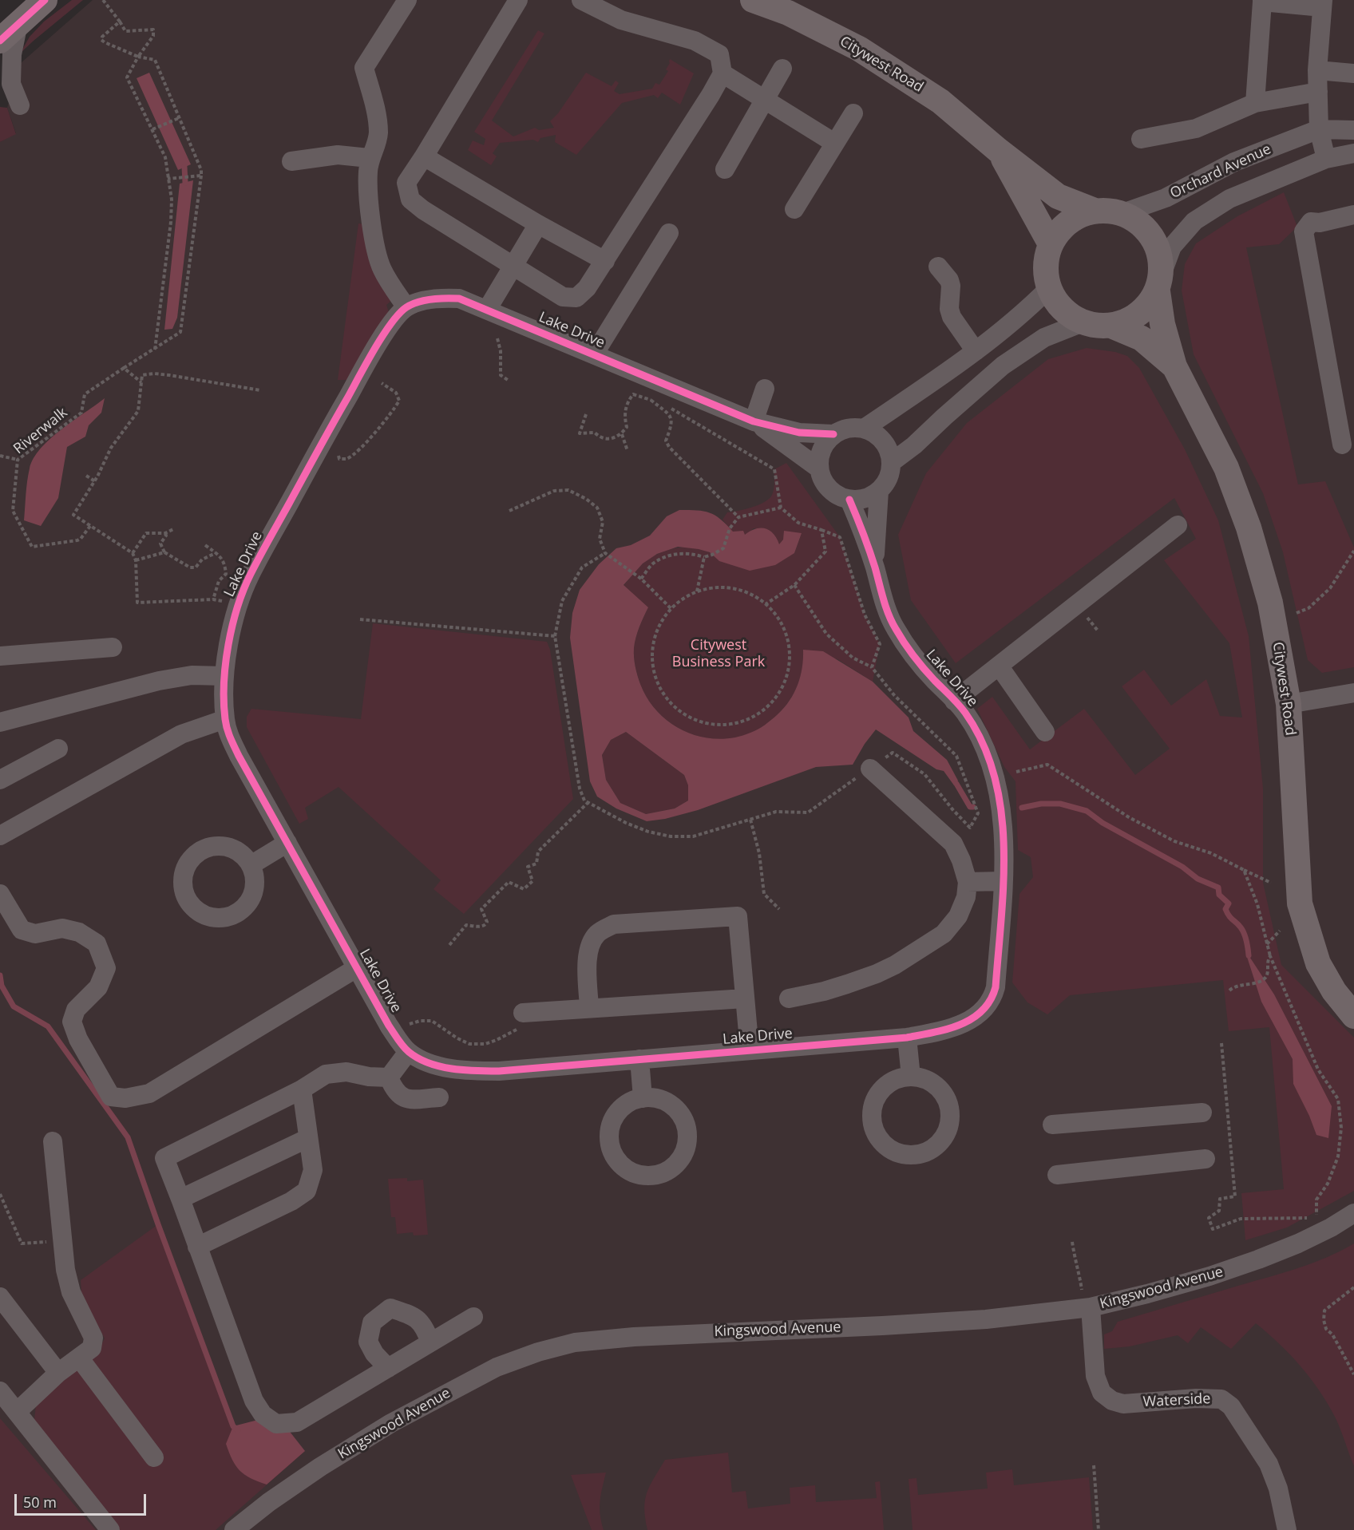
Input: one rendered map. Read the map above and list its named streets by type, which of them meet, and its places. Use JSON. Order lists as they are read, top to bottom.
{
  "streets": {
    "main road": ["Citywest Road"],
    "street": [
      "Orchard Avenue",
      "Lake Drive",
      "Kingswood Avenue",
      "Waterside"
    ],
    "path": ["Riverwalk"]
  },
  "crossings": [
    ["Citywest Road", "Orchard Avenue"],
    ["Kingswood Avenue", "Waterside"]
  ],
  "parks": ["Citywest Business Park"],
  "scale_bar": "50 m"
}
